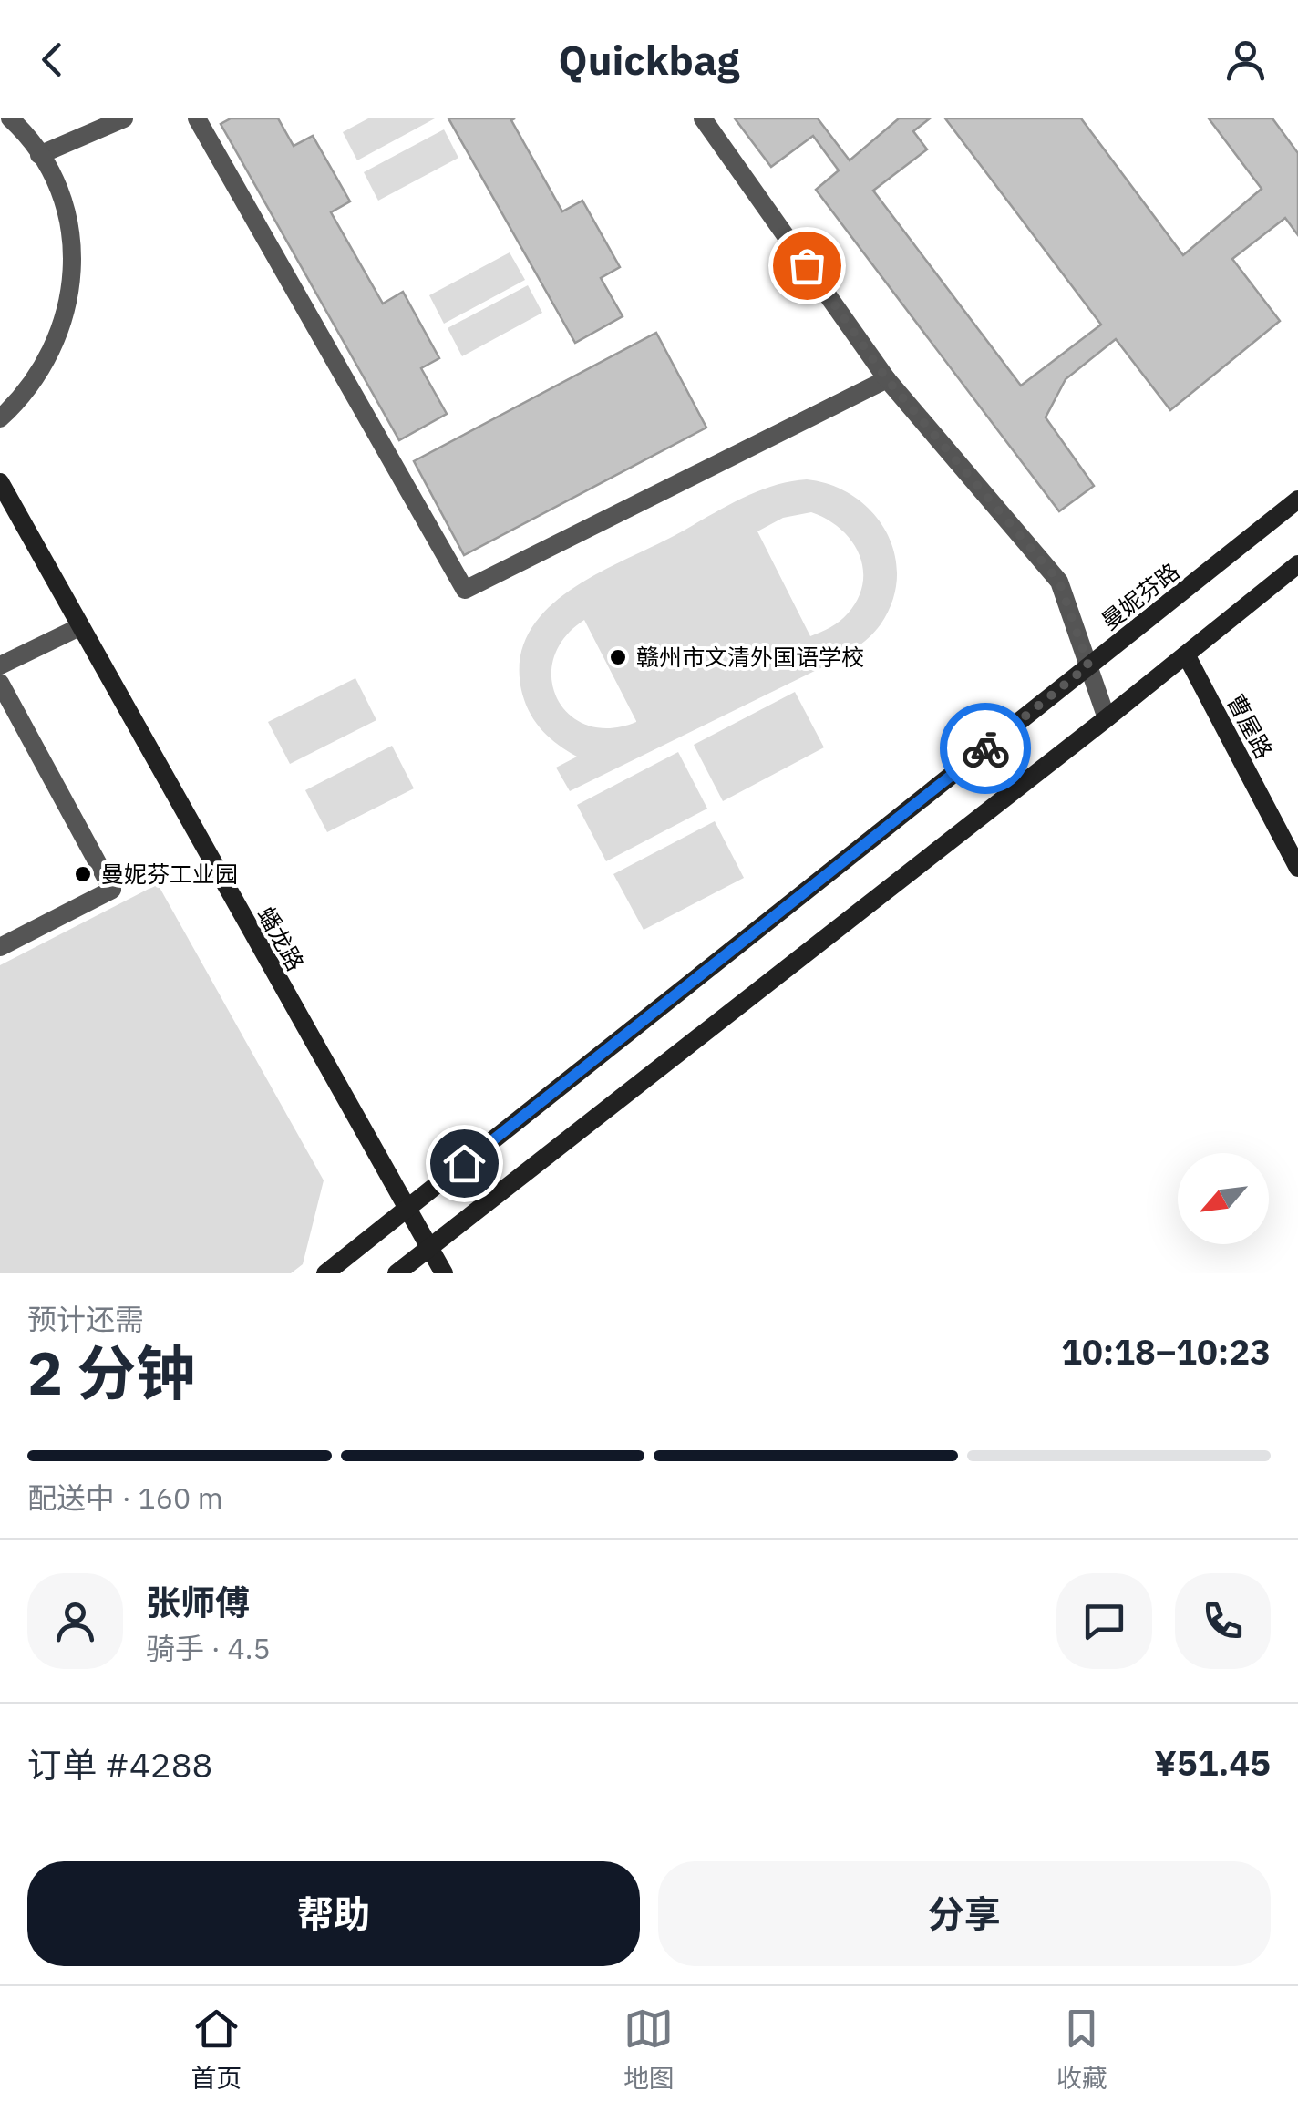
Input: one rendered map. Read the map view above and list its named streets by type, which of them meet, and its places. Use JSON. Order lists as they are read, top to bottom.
{
  "streets": {
    "main road": ["曼妮芬路", "曹屋路", "蟠龙路"]
  },
  "crossings": [
    ["曼妮芬路", "蟠龙路"]
  ],
  "places": ["赣州市文清外国语学校", "曼妮芬工业园"],
  "north": "bottom left",
  "page": {
    "header": "Quickbag",
    "heading": ["2 分钟", "预计还需", "10:18–10:23"],
    "panel": [
      "张师傅",
      "骑手 · 4.5",
      "订单 #4288",
      "¥51.45"
    ],
    "bar": "配送中 · 160 m",
    "buttons": ["帮助", "分享"],
    "tabs": ["首页", "地图", "收藏"]
  }
}
